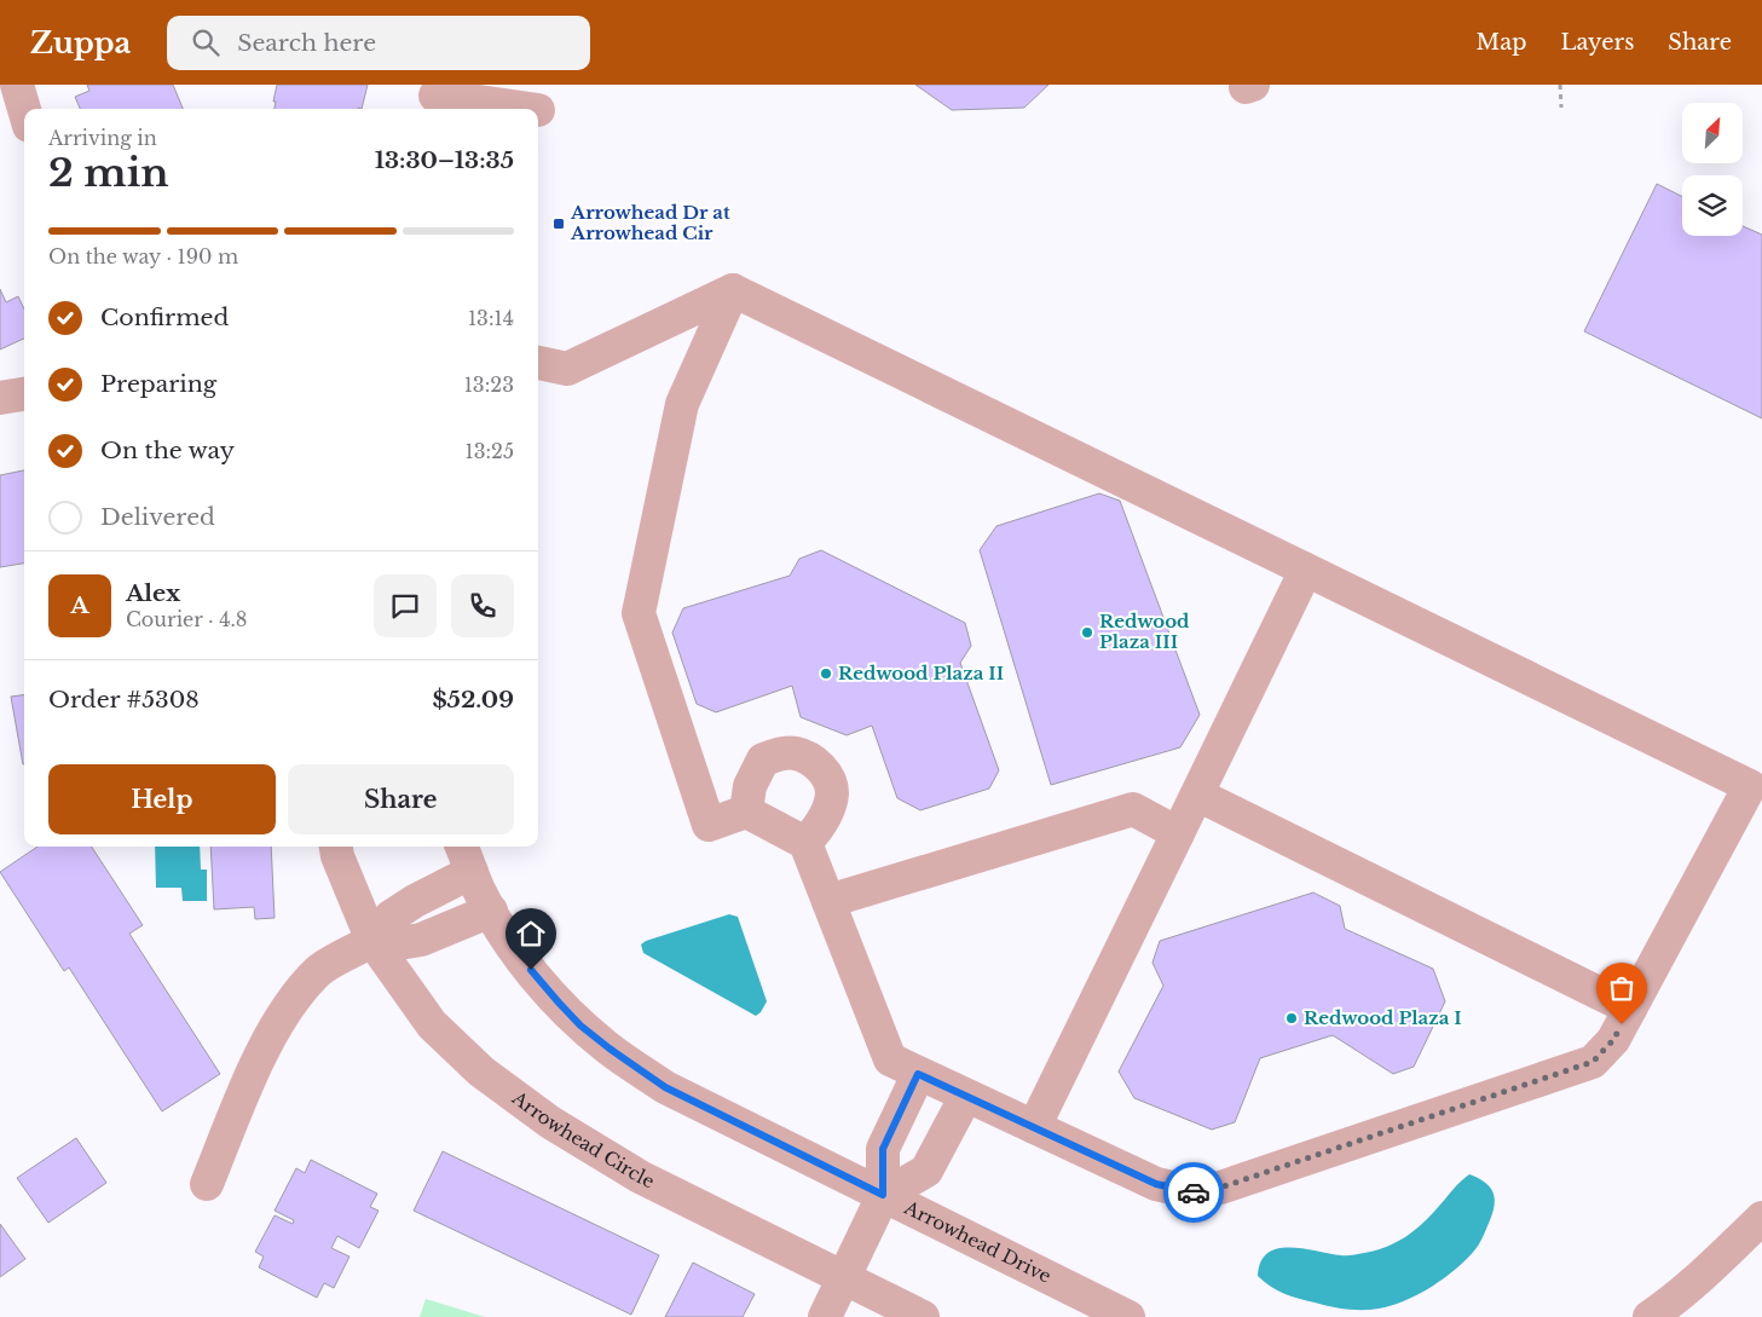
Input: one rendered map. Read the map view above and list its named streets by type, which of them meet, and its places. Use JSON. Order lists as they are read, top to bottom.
{
  "streets": {
    "street": ["Arrowhead Circle", "Arrowhead Drive"]
  },
  "places": {
    "transit": ["Arrowhead Dr at Arrowhead Cir"],
    "other": ["Redwood Plaza III", "Redwood Plaza II", "Redwood Plaza I"]
  },
  "north": "top right",
  "page": {
    "header": "Zuppa",
    "search": "Search here",
    "nav": ["Map", "Layers", "Share"],
    "heading": ["2 min", "Arriving in", "13:30–13:35"],
    "panel": [
      "Alex",
      "Courier · 4.8",
      "Order #5308",
      "$52.09"
    ],
    "bar": "On the way · 190 m",
    "list": [
      ["Confirmed", "13:14"],
      ["Preparing", "13:23"],
      ["On the way", "13:25"],
      "Delivered"
    ],
    "round": "A",
    "buttons": ["Help", "Share"]
  }
}
